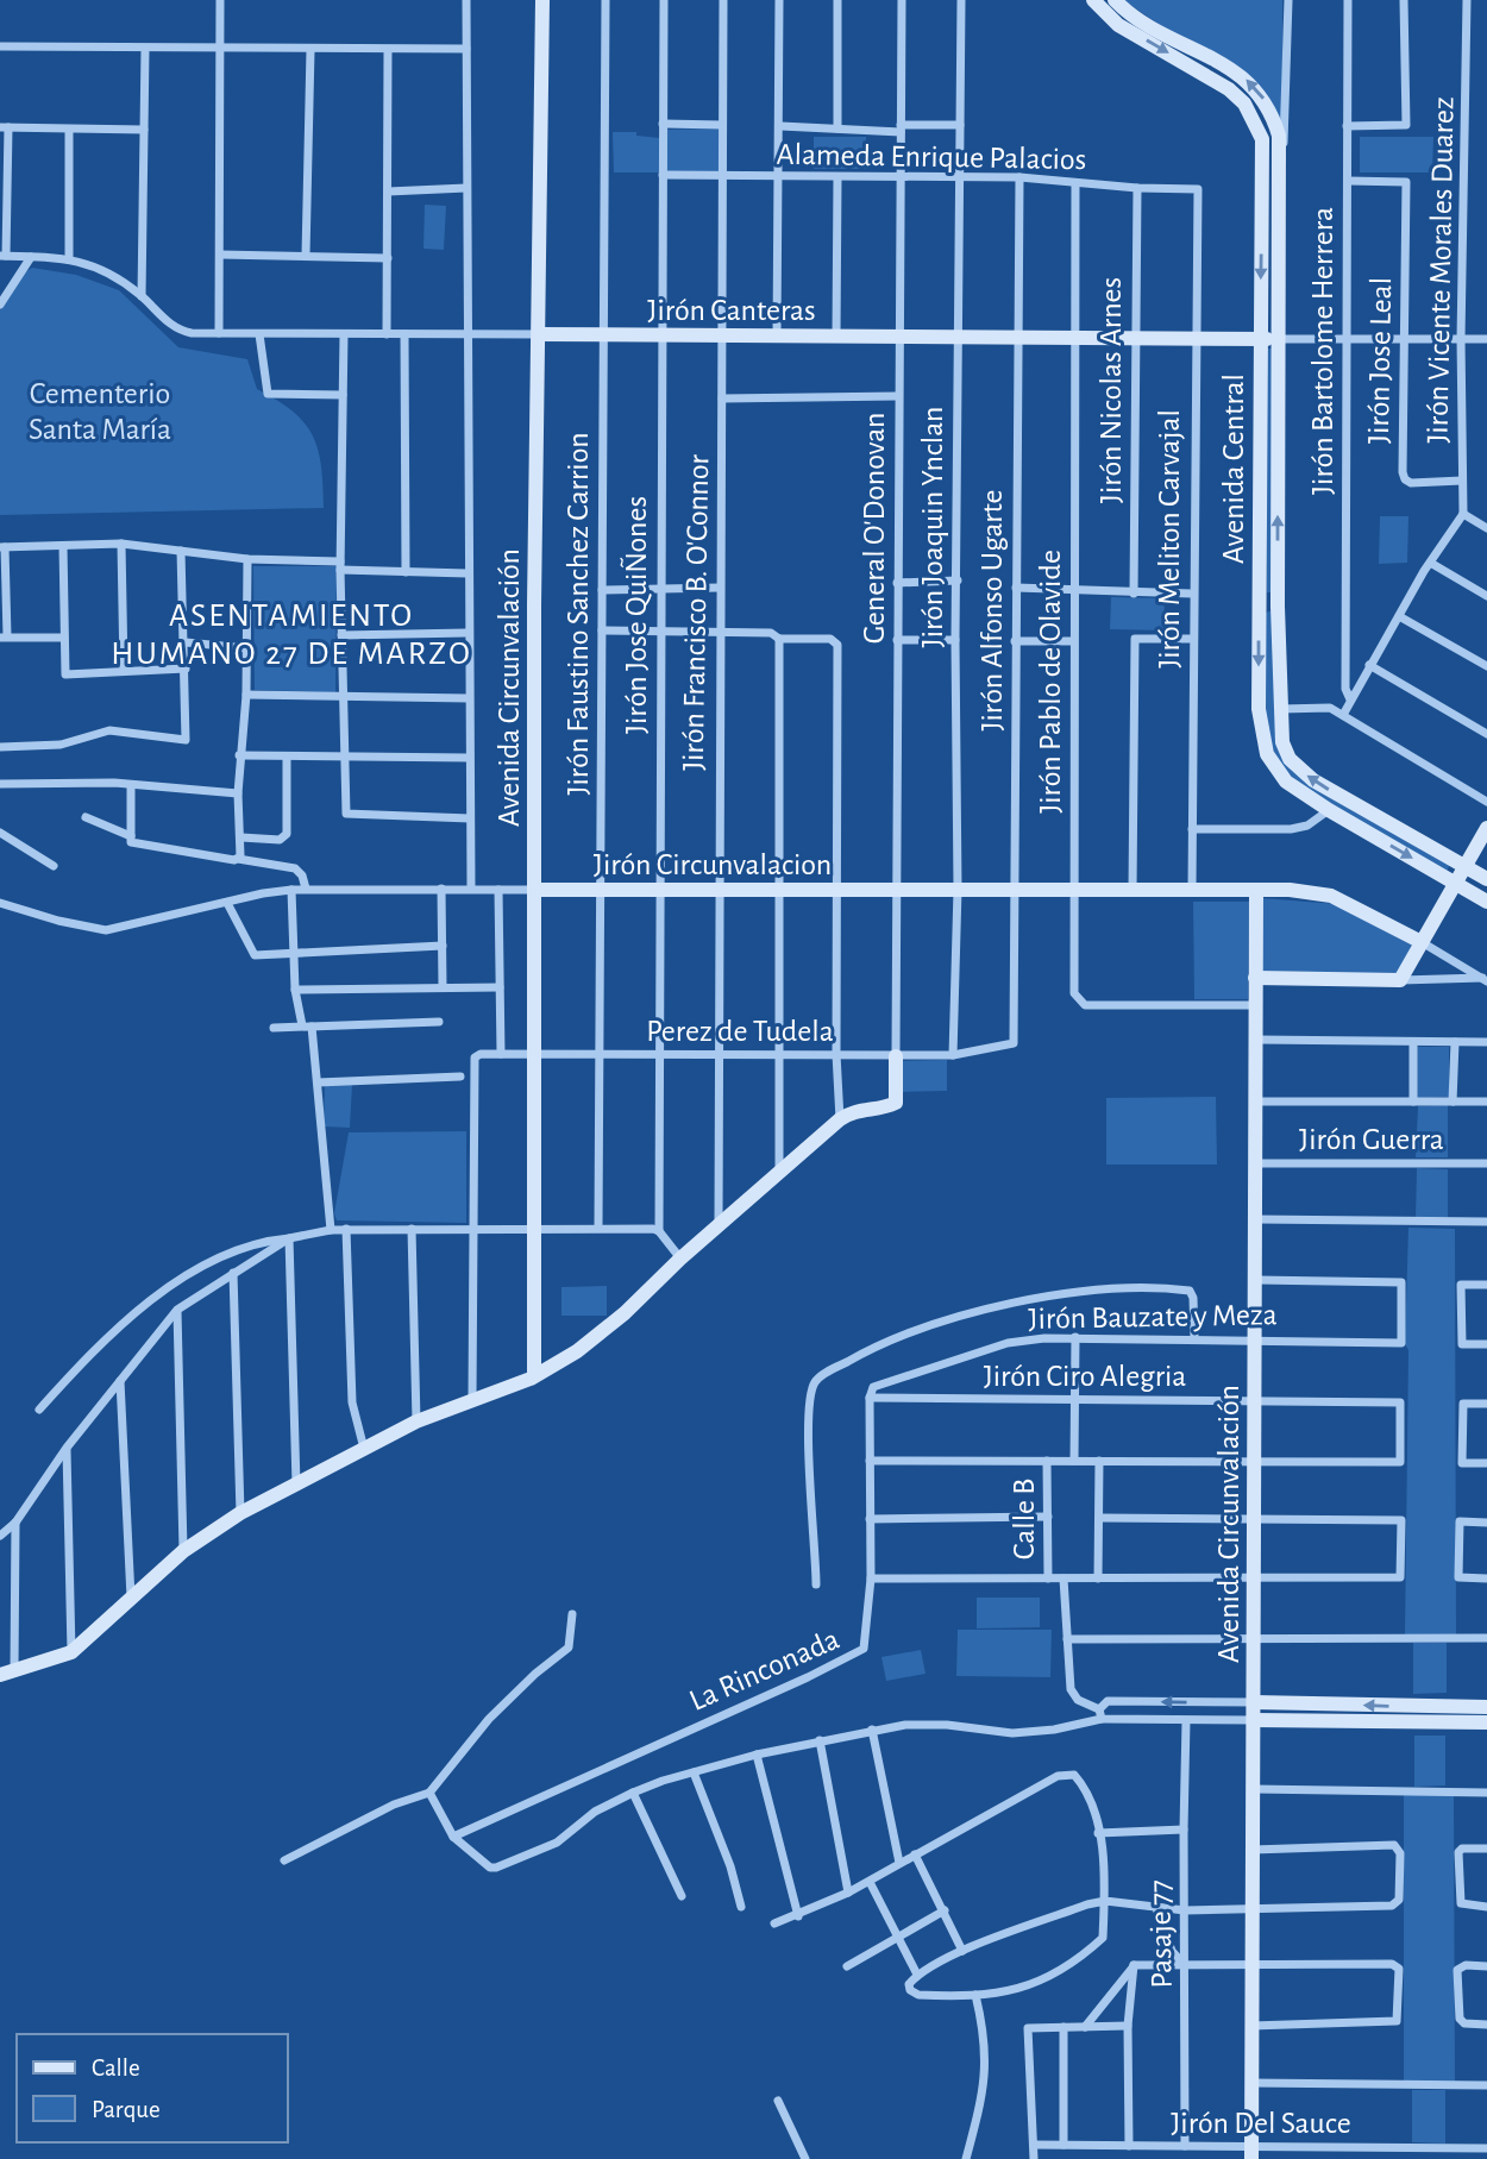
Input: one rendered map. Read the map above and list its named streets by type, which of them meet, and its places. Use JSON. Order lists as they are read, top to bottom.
{
  "streets": {
    "street": [
      "Alameda Enrique Palacios",
      "Jirón Vicente Morales Duarez",
      "Jirón Canteras",
      "Jirón Bartolome Herrera",
      "Jirón Jose Leal",
      "Jirón Nicolas Arnes",
      "Avenida Central",
      "Jirón Joaquin Ynclan",
      "General O'Donovan",
      "Jirón Meliton Carvajal",
      "Jirón Alfonso Ugarte",
      "Jirón Francisco B. O'Connor",
      "Jirón Faustino Sanchez Carrion",
      "Jirón Jose QuiÑones",
      "Jirón Pablo de Olavide",
      "Avenida Circunvalación",
      "Jirón Circunvalacion",
      "Perez de Tudela",
      "Jirón Guerra",
      "Jirón Bauzate y Meza",
      "Jirón Ciro Alegria",
      "Calle B",
      "La Rinconada",
      "Pasaje 77",
      "Jirón Del Sauce"
    ]
  },
  "crossings": [
    ["Alameda Enrique Palacios", "Jirón Nicolas Arnes"],
    ["Alameda Enrique Palacios", "Jirón Joaquin Ynclan"],
    ["Alameda Enrique Palacios", "General O'Donovan"],
    ["Alameda Enrique Palacios", "Jirón Meliton Carvajal"],
    ["Alameda Enrique Palacios", "Jirón Alfonso Ugarte"],
    ["Alameda Enrique Palacios", "Jirón Francisco B. O'Connor"],
    ["Alameda Enrique Palacios", "Jirón Jose QuiÑones"],
    ["Alameda Enrique Palacios", "Jirón Pablo de Olavide"],
    ["Jirón Vicente Morales Duarez", "Jirón Canteras"],
    ["Jirón Vicente Morales Duarez", "Jirón Jose Leal"],
    ["Jirón Canteras", "Jirón Bartolome Herrera"],
    ["Jirón Canteras", "Jirón Jose Leal"],
    ["Jirón Canteras", "Jirón Nicolas Arnes"],
    ["Jirón Canteras", "Avenida Central"],
    ["Jirón Canteras", "Jirón Joaquin Ynclan"],
    ["Jirón Canteras", "General O'Donovan"],
    ["Jirón Canteras", "Jirón Meliton Carvajal"],
    ["Jirón Canteras", "Jirón Alfonso Ugarte"],
    ["Jirón Canteras", "Jirón Francisco B. O'Connor"],
    ["Jirón Canteras", "Jirón Faustino Sanchez Carrion"],
    ["Jirón Canteras", "Jirón Jose QuiÑones"],
    ["Jirón Canteras", "Jirón Pablo de Olavide"],
    ["Jirón Canteras", "Avenida Circunvalación"],
    ["Jirón Bartolome Herrera", "Jirón Jose Leal"],
    ["Jirón Joaquin Ynclan", "Jirón Circunvalacion"],
    ["Jirón Joaquin Ynclan", "Perez de Tudela"],
    ["General O'Donovan", "Jirón Circunvalacion"],
    ["General O'Donovan", "Perez de Tudela"],
    ["Jirón Meliton Carvajal", "Jirón Circunvalacion"],
    ["Jirón Alfonso Ugarte", "Jirón Circunvalacion"],
    ["Jirón Alfonso Ugarte", "Perez de Tudela"],
    ["Jirón Francisco B. O'Connor", "Jirón Circunvalacion"],
    ["Jirón Francisco B. O'Connor", "Perez de Tudela"],
    ["Jirón Faustino Sanchez Carrion", "Jirón Circunvalacion"],
    ["Jirón Faustino Sanchez Carrion", "Perez de Tudela"],
    ["Jirón Jose QuiÑones", "Jirón Circunvalacion"],
    ["Jirón Jose QuiÑones", "Perez de Tudela"],
    ["Jirón Pablo de Olavide", "Avenida Circunvalación"],
    ["Jirón Pablo de Olavide", "Jirón Circunvalacion"],
    ["Avenida Circunvalación", "Jirón Circunvalacion"],
    ["Avenida Circunvalación", "Perez de Tudela"],
    ["Avenida Circunvalación", "Jirón Guerra"],
    ["Avenida Circunvalación", "Jirón Bauzate y Meza"],
    ["Avenida Circunvalación", "Jirón Ciro Alegria"],
    ["Avenida Circunvalación", "Jirón Del Sauce"],
    ["Jirón Bauzate y Meza", "Jirón Ciro Alegria"],
    ["Jirón Bauzate y Meza", "Calle B"],
    ["Jirón Bauzate y Meza", "La Rinconada"],
    ["Jirón Ciro Alegria", "Calle B"],
    ["Jirón Ciro Alegria", "La Rinconada"],
    ["Pasaje 77", "Jirón Del Sauce"]
  ],
  "districts": ["ASENTAMIENTO HUMANO 27 DE MARZO"],
  "parks": ["Cementerio Santa María"],
  "legend": ["Calle", "Parque"]
}
